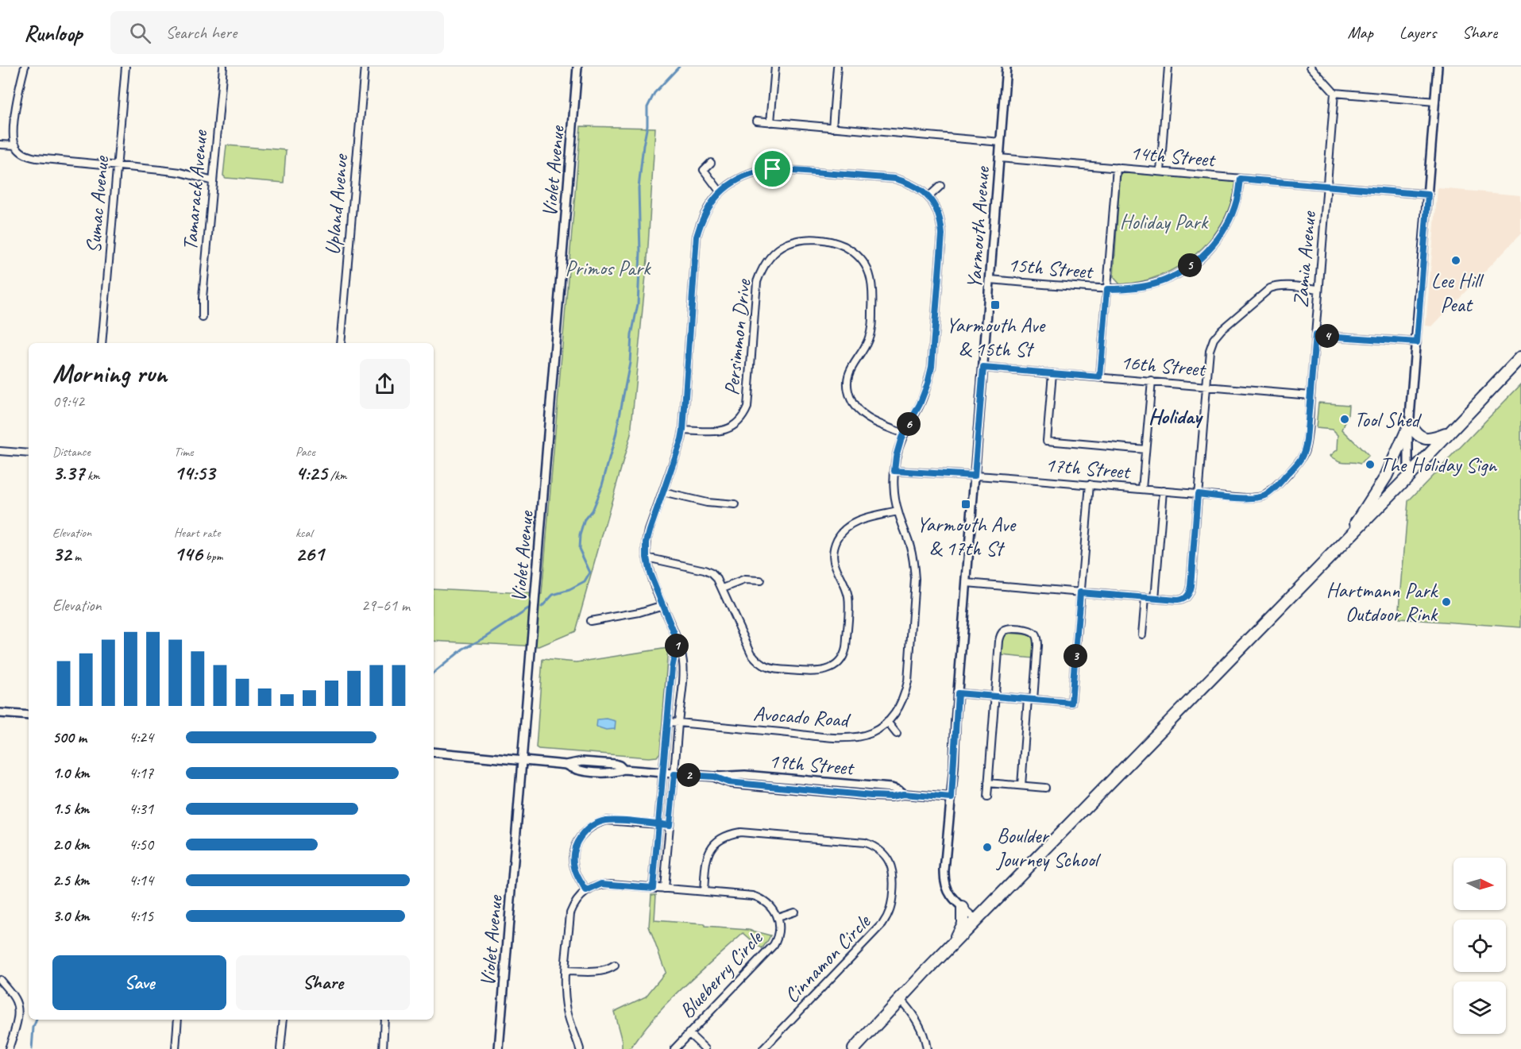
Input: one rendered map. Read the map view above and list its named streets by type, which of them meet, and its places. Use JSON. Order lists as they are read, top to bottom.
{
  "streets": {
    "street": [
      "14th Street",
      "Violet Avenue",
      "Tamarack Avenue",
      "Sumac Avenue",
      "Upland Avenue",
      "Yarmouth Avenue",
      "Zamia Avenue",
      "15th Street",
      "Persimmon Drive",
      "16th Street",
      "17th Street",
      "Avocado Road",
      "19th Street",
      "Cinnamon Circle",
      "Blueberry Circle"
    ]
  },
  "crossings": [
    ["14th Street", "Yarmouth Avenue"],
    ["14th Street", "Zamia Avenue"],
    ["14th Street", "15th Street"],
    ["Violet Avenue", "19th Street"],
    ["Yarmouth Avenue", "15th Street"],
    ["Yarmouth Avenue", "16th Street"],
    ["Yarmouth Avenue", "17th Street"],
    ["Yarmouth Avenue", "19th Street"],
    ["Zamia Avenue", "16th Street"],
    ["Zamia Avenue", "17th Street"],
    ["Persimmon Drive", "Avocado Road"],
    ["17th Street", "Avocado Road"],
    ["Avocado Road", "19th Street"],
    ["Avocado Road", "Blueberry Circle"]
  ],
  "districts": ["Holiday"],
  "parks": ["Holiday Park", "Primos Park"],
  "places": {
    "other": [
      "Lee Hill Peat",
      "Tool Shed",
      "The Holiday Sign",
      "Hartmann Park Outdoor Rink",
      "Boulder Journey School"
    ],
    "transit": ["Yarmouth Ave & 15th St", "Yarmouth Ave & 17th St"]
  },
  "north": "right",
  "page": {
    "header": "Runloop",
    "search": "Search here",
    "nav": ["Map", "Layers", "Share"],
    "pins": [
      "5",
      "4",
      "6",
      "1",
      "3",
      "2"
    ],
    "heading": ["Morning run", "09:42"],
    "stats": [
      ["Distance", "3.37 km"],
      ["Time", "14:53"],
      ["Pace", "4:25 /km"],
      ["Elevation", "32 m"],
      ["Heart rate", "146 bpm"],
      ["kcal", "261"]
    ],
    "chart": ["Elevation", "29–61 m"],
    "list": [
      {
        "name": "500 m",
        "note": "4:24"
      },
      {
        "name": "1.0 km",
        "note": "4:17"
      },
      {
        "name": "1.5 km",
        "note": "4:31"
      },
      {
        "name": "2.0 km",
        "note": "4:50"
      },
      {
        "name": "2.5 km",
        "note": "4:14"
      },
      {
        "name": "3.0 km",
        "note": "4:15"
      }
    ],
    "buttons": ["Save", "Share"]
  }
}
